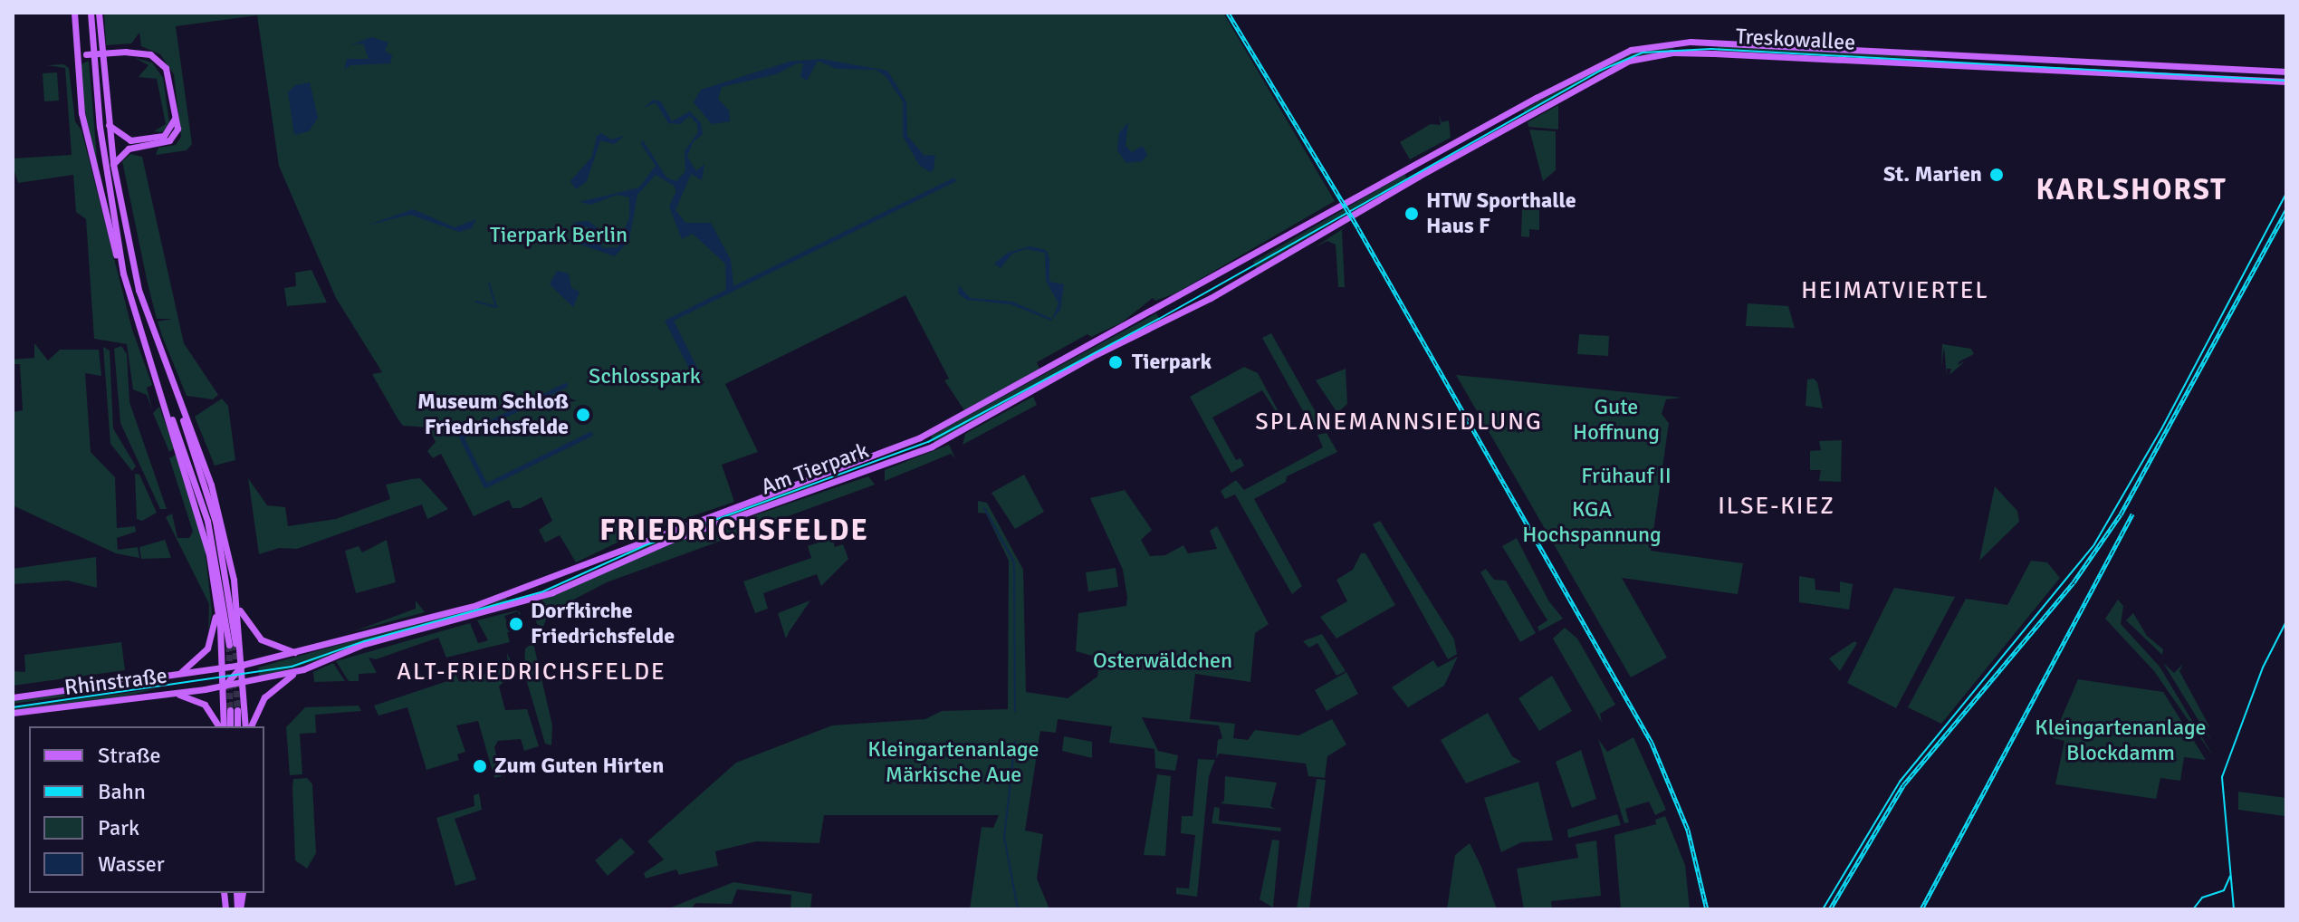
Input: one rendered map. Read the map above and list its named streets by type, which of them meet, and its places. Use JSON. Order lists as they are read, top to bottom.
{
  "streets": {
    "main road": ["Treskowallee", "Am Tierpark", "Rhinstraße"]
  },
  "crossings": [
    ["Treskowallee", "Am Tierpark"],
    ["Am Tierpark", "Rhinstraße"]
  ],
  "districts": [
    "KARLSHORST",
    "HEIMATVIERTEL",
    "SPLANEMANNSIEDLUNG",
    "ILSE-KIEZ",
    "FRIEDRICHSFELDE",
    "ALT-FRIEDRICHSFELDE"
  ],
  "parks": [
    "Tierpark Berlin",
    "Schlosspark",
    "Gute Hoffnung",
    "Frühauf II",
    "KGA Hochspannung",
    "Osterwäldchen",
    "Kleingartenanlage Blockdamm",
    "Kleingartenanlage Märkische Aue"
  ],
  "places": [
    "St. Marien",
    "HTW Sporthalle Haus F",
    "Tierpark",
    "Museum Schloß Friedrichsfelde",
    "Dorfkirche Friedrichsfelde",
    "Zum Guten Hirten"
  ],
  "legend": [
    "Straße",
    "Bahn",
    "Park",
    "Wasser"
  ]
}
